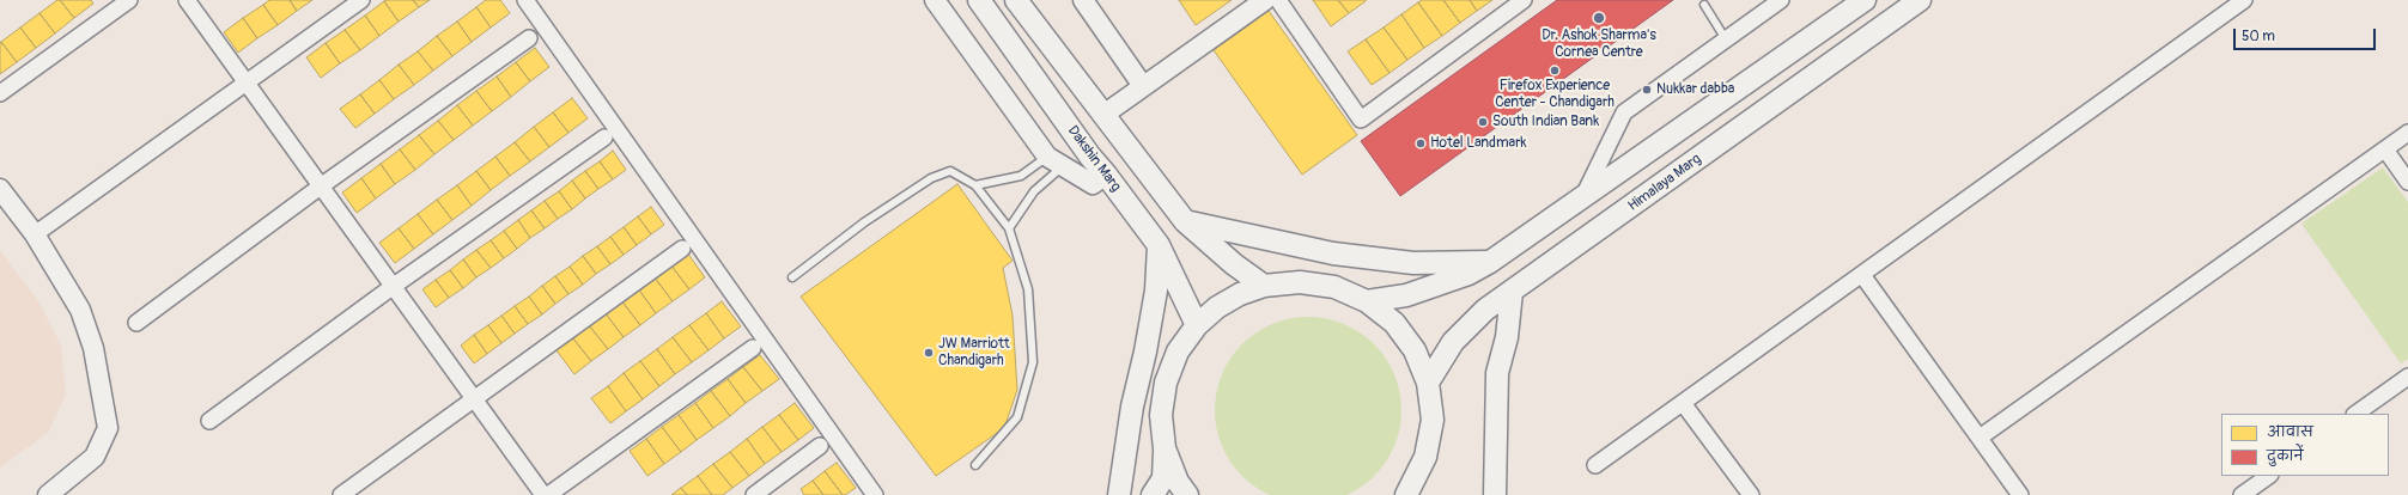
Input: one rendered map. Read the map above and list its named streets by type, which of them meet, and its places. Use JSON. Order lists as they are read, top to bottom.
{
  "streets": {
    "main road": ["Dakshin Marg", "Himalaya Marg"]
  },
  "places": [
    "Dr. Ashok Sharma's Cornea Centre",
    "Firefox Experience Center - Chandigarh",
    "Nukkar dabba",
    "South Indian Bank",
    "Hotel Landmark",
    "JW Marriott Chandigarh"
  ],
  "legend": ["आवास", "दुकानें"],
  "scale_bar": "50 m"
}
